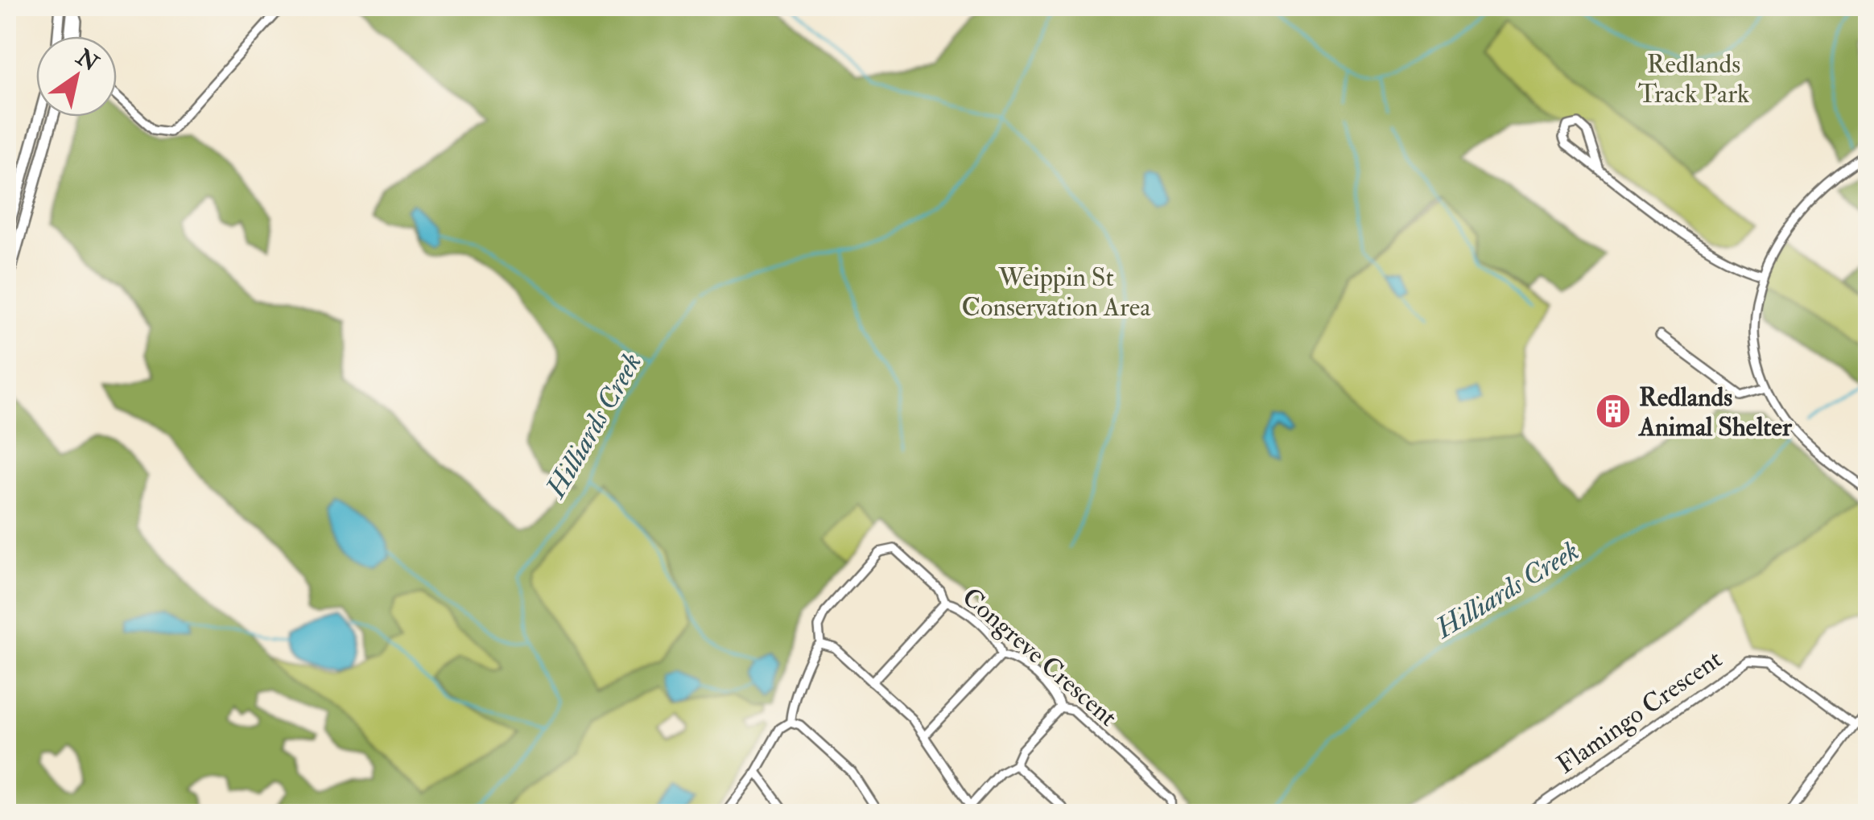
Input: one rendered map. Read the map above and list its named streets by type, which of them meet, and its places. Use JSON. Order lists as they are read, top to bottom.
{
  "streets": {
    "street": ["Congreve Crescent", "Flamingo Crescent"]
  },
  "water": ["Hilliards Creek"],
  "parks": ["Redlands Track Park", "Weippin St Conservation Area"],
  "places": {
    "building": ["Redlands Animal Shelter"]
  },
  "north": "top right"
}
